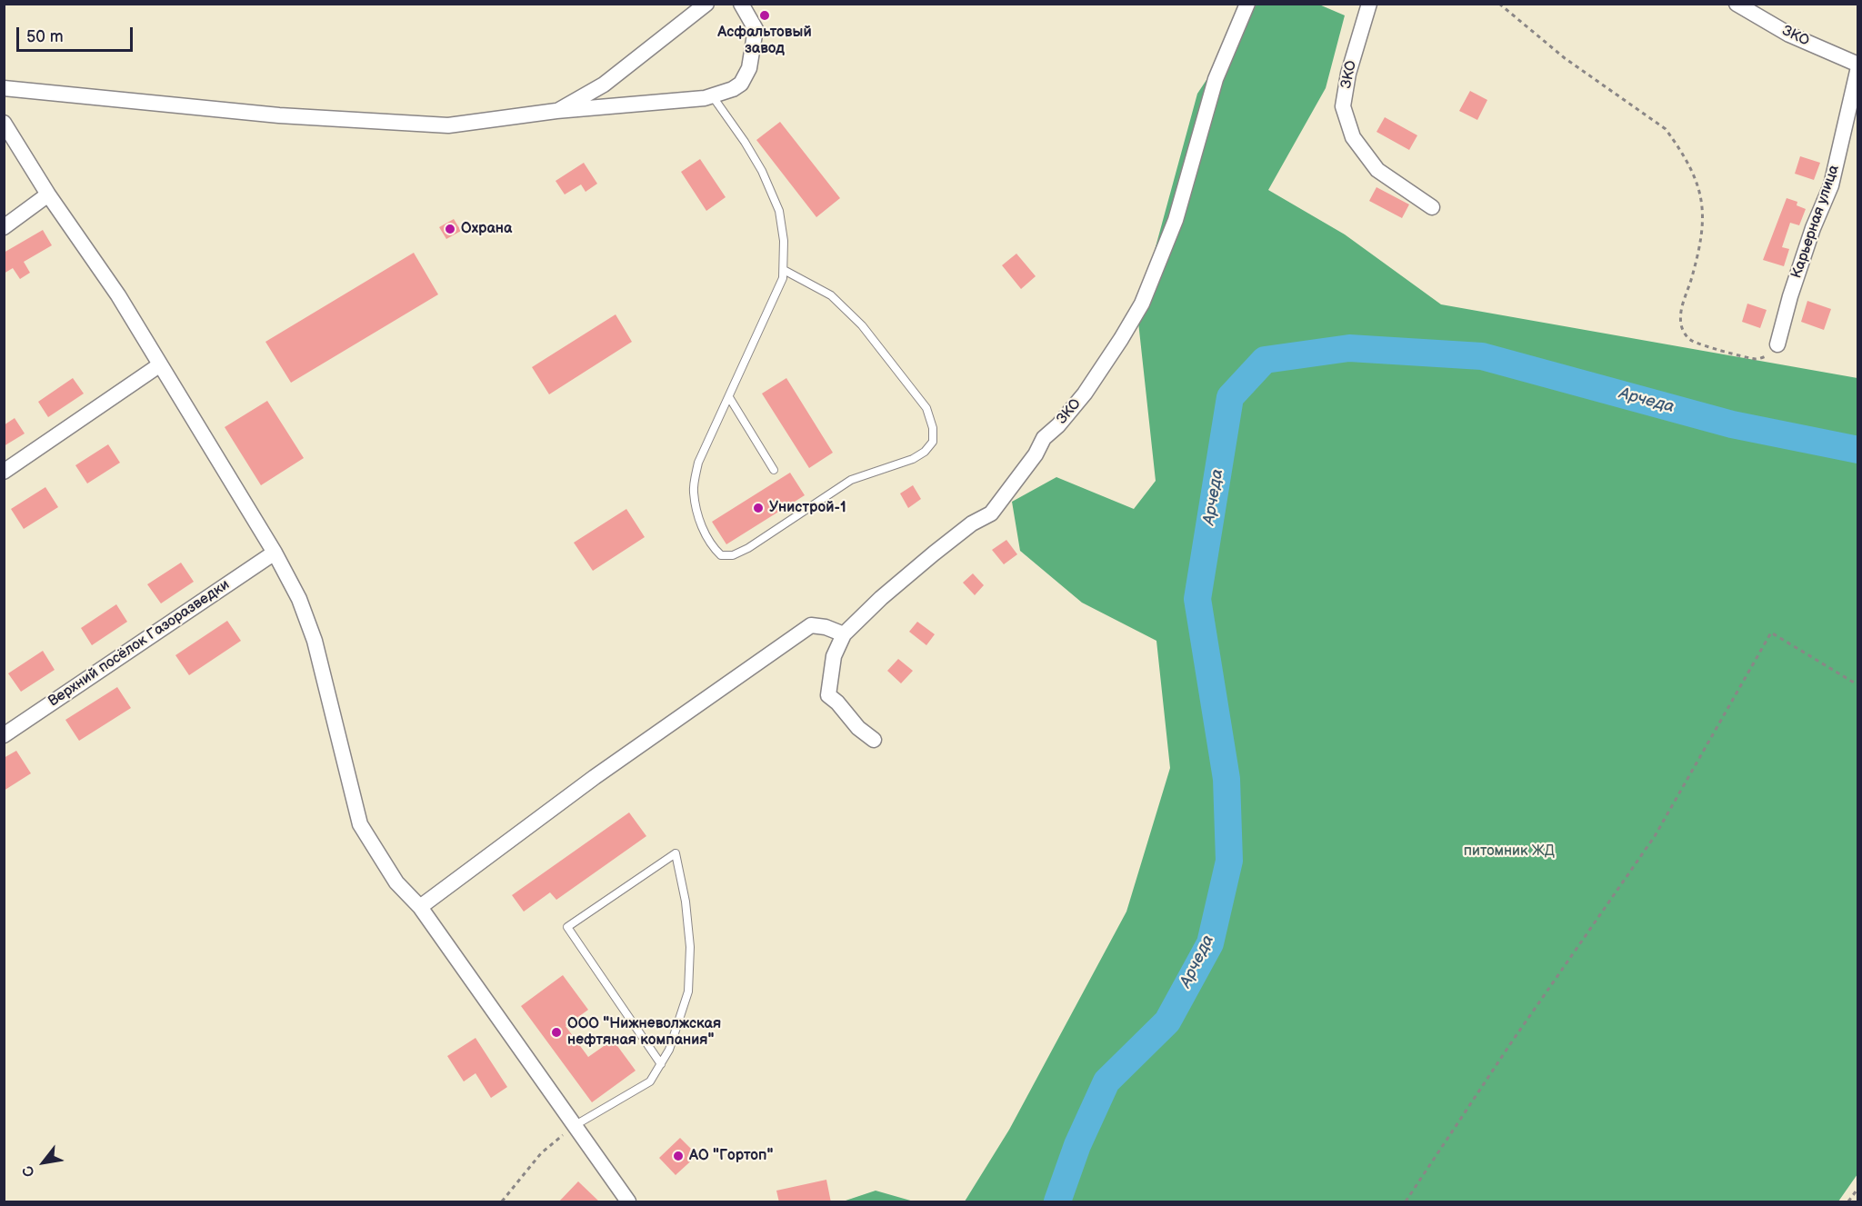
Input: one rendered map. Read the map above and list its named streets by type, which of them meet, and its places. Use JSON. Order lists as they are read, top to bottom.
{
  "streets": {
    "street": ["ЗКО", "Карьерная улица", "Верхний посёлок Газоразведки"]
  },
  "crossings": [
    ["ЗКО", "Карьерная улица"]
  ],
  "water": ["Арчеда"],
  "parks": ["питомник ЖД"],
  "places": [
    "Асфальтовый завод",
    "Охрана",
    "Унистрой-1",
    "ООО \"Нижневолжская нефтяная компания\"",
    "АО \"Гортоп\""
  ],
  "scale_bar": "50 m",
  "north": "bottom left"
}
